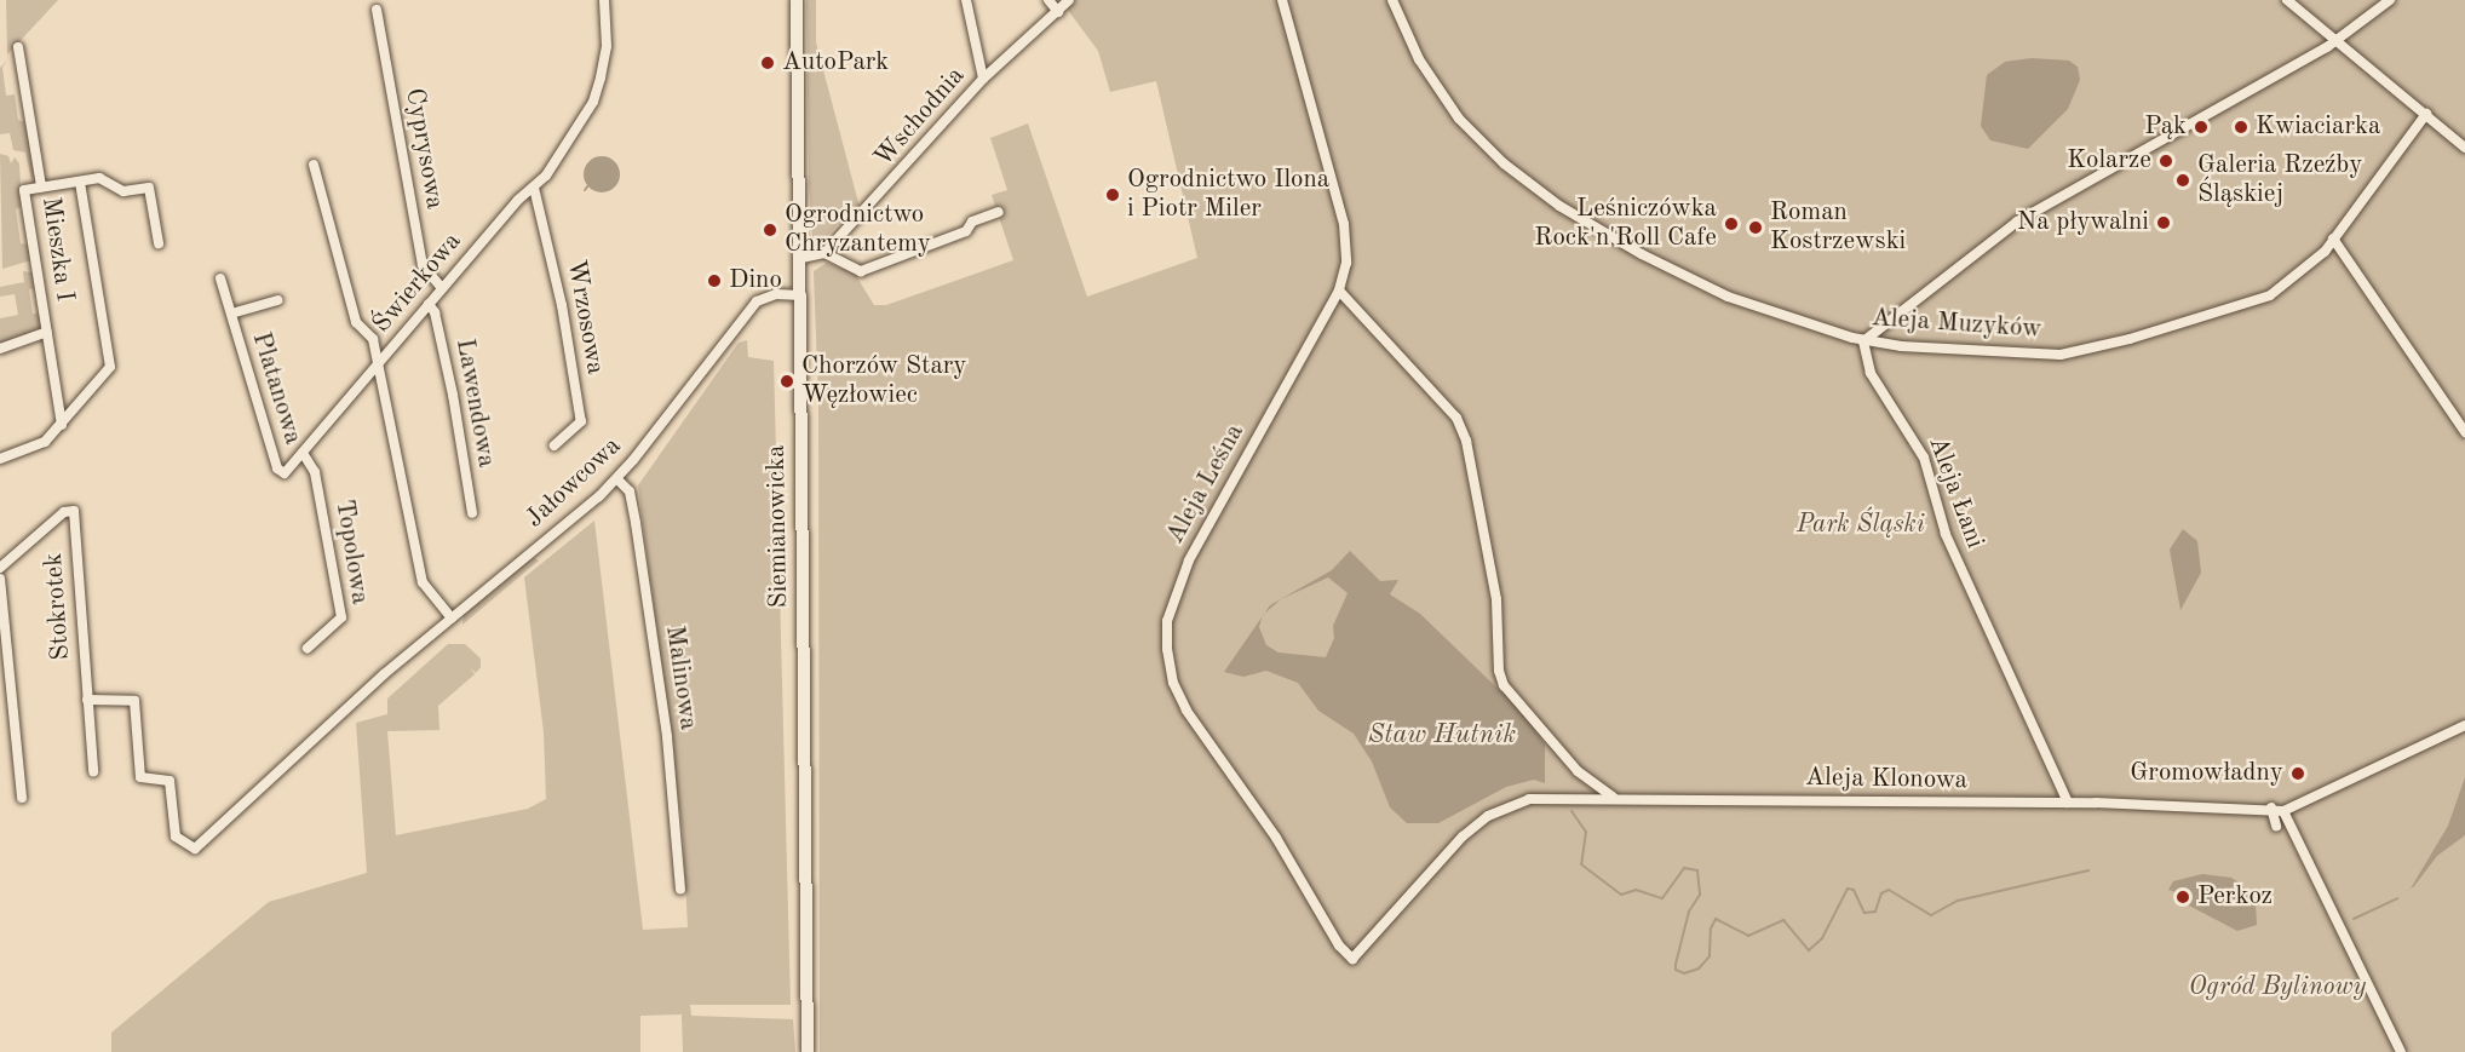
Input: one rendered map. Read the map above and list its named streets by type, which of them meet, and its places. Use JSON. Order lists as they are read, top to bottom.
{
  "streets": {
    "street": [
      "Wschodnia",
      "Cyprysowa",
      "Mieszka I",
      "Świerkowa",
      "Wrzosowa",
      "Aleja Muzyków",
      "Platanowa",
      "Lawendowa",
      "Jałowcowa",
      "Aleja Leśna",
      "Aleja Łani",
      "Siemianowicka",
      "Topolowa",
      "Stokrotek",
      "Malinowa",
      "Aleja Klonowa"
    ]
  },
  "crossings": [
    ["Cyprysowa", "Świerkowa"],
    ["Świerkowa", "Wrzosowa"],
    ["Świerkowa", "Lawendowa"],
    ["Świerkowa", "Jałowcowa"],
    ["Aleja Muzyków", "Aleja Łani"],
    ["Platanowa", "Topolowa"],
    ["Jałowcowa", "Siemianowicka"],
    ["Jałowcowa", "Stokrotek"],
    ["Jałowcowa", "Malinowa"],
    ["Aleja Leśna", "Aleja Klonowa"],
    ["Aleja Łani", "Aleja Klonowa"]
  ],
  "water": ["Staw Hutnik"],
  "parks": ["Park Śląski", "Ogród Bylinowy"],
  "places": [
    "AutoPark",
    "Pąk",
    "Kwiaciarka",
    "Kolarze",
    "Galeria Rzeźby Śląskiej",
    "Ogrodnictwo Ilona i Piotr Miler",
    "Na pływalni",
    "Leśniczówka Rock'n'Roll Cafe",
    "Roman Kostrzewski",
    "Ogrodnictwo Chryzantemy",
    "Dino",
    "Chorzów Stary Węzłowiec",
    "Gromowładny",
    "Perkoz"
  ]
}
